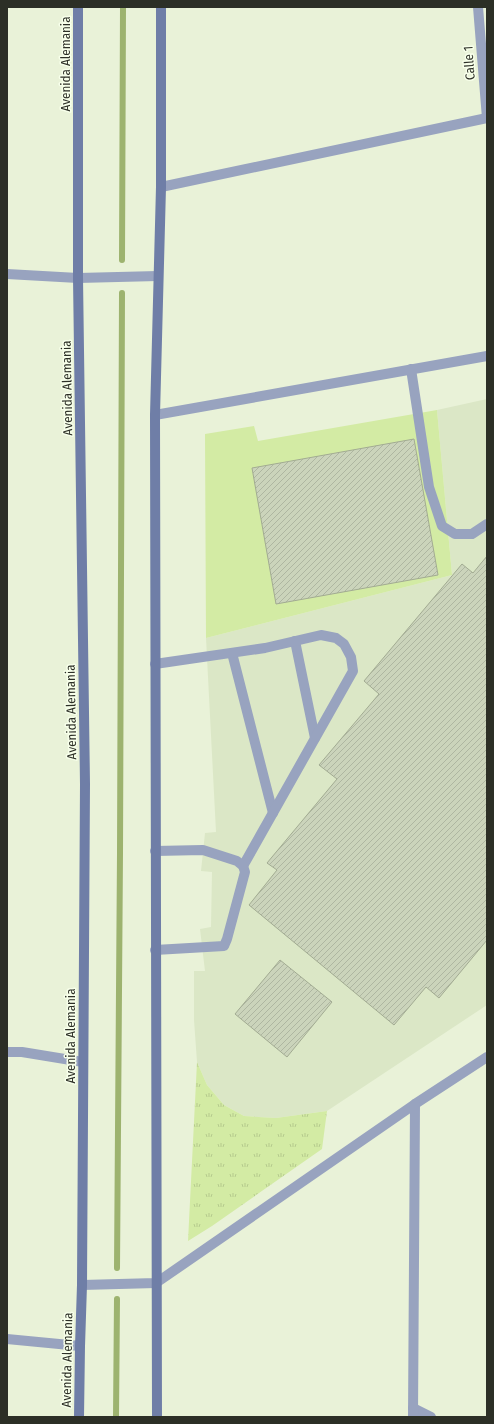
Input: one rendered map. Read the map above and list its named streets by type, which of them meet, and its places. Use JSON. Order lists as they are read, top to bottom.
{
  "streets": {
    "main road": ["Avenida Alemania"],
    "street": ["Calle 1"]
  }
}
